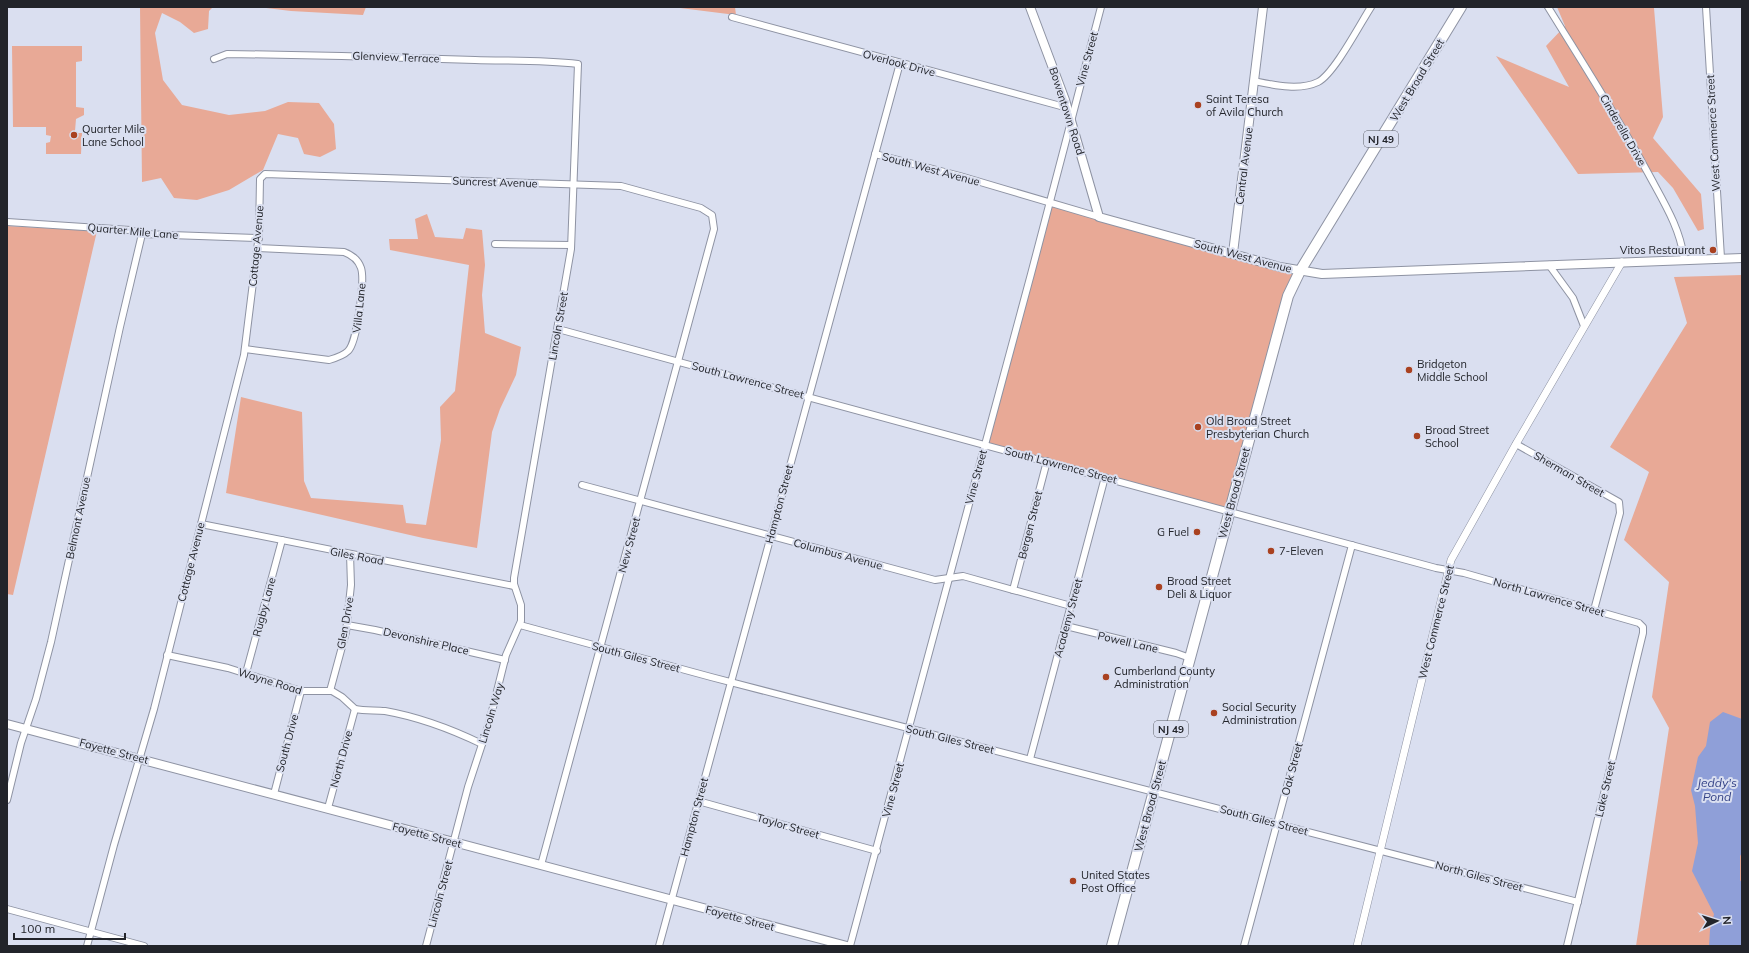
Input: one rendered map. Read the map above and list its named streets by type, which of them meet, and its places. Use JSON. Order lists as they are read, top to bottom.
{
  "streets": {
    "highway": ["West Broad Street", "NJ 49"],
    "main road": [
      "Bowentown Road",
      "Central Avenue",
      "South West Avenue",
      "Fayette Street"
    ],
    "street": [
      "Glenview Terrace",
      "Vine Street",
      "Overlook Drive",
      "Cinderella Drive",
      "West Commerce Street",
      "Suncrest Avenue",
      "Quarter Mile Lane",
      "Cottage Avenue",
      "Villa Lane",
      "Lincoln Street",
      "South Lawrence Street",
      "Sherman Street",
      "Hampton Street",
      "Belmont Avenue",
      "Bergen Street",
      "New Street",
      "Columbus Avenue",
      "Giles Road",
      "North Lawrence Street",
      "Rugby Lane",
      "Academy Street",
      "Glen Drive",
      "Devonshire Place",
      "Powell Lane",
      "South Giles Street",
      "Wayne Road",
      "Lincoln Way",
      "South Drive",
      "North Drive",
      "Oak Street",
      "Lake Street",
      "Taylor Street",
      "North Giles Street"
    ]
  },
  "crossings": [
    ["Glenview Terrace", "Lincoln Street"],
    ["Vine Street", "Bowentown Road"],
    ["Vine Street", "South West Avenue"],
    ["Vine Street", "South Lawrence Street"],
    ["Vine Street", "Columbus Avenue"],
    ["Vine Street", "South Giles Street"],
    ["Vine Street", "Taylor Street"],
    ["Overlook Drive", "Bowentown Road"],
    ["Overlook Drive", "Hampton Street"],
    ["West Broad Street", "South West Avenue"],
    ["West Broad Street", "South Lawrence Street"],
    ["West Broad Street", "Powell Lane"],
    ["West Broad Street", "South Giles Street"],
    ["Bowentown Road", "South West Avenue"],
    ["Cinderella Drive", "South West Avenue"],
    ["West Commerce Street", "South West Avenue"],
    ["West Commerce Street", "South Lawrence Street"],
    ["West Commerce Street", "Sherman Street"],
    ["West Commerce Street", "North Lawrence Street"],
    ["West Commerce Street", "South Giles Street"],
    ["West Commerce Street", "North Giles Street"],
    ["Central Avenue", "South West Avenue"],
    ["South West Avenue", "Hampton Street"],
    ["Suncrest Avenue", "Cottage Avenue"],
    ["Suncrest Avenue", "Lincoln Street"],
    ["Suncrest Avenue", "New Street"],
    ["Quarter Mile Lane", "Cottage Avenue"],
    ["Quarter Mile Lane", "Belmont Avenue"],
    ["Cottage Avenue", "Villa Lane"],
    ["Cottage Avenue", "Giles Road"],
    ["Cottage Avenue", "Wayne Road"],
    ["Cottage Avenue", "Fayette Street"],
    ["Lincoln Street", "South Lawrence Street"],
    ["Lincoln Street", "Giles Road"],
    ["Lincoln Street", "Lincoln Way"],
    ["Lincoln Street", "Fayette Street"],
    ["South Lawrence Street", "Hampton Street"],
    ["South Lawrence Street", "Bergen Street"],
    ["South Lawrence Street", "New Street"],
    ["South Lawrence Street", "North Lawrence Street"],
    ["South Lawrence Street", "Academy Street"],
    ["South Lawrence Street", "Oak Street"],
    ["Sherman Street", "North Lawrence Street"],
    ["Hampton Street", "Columbus Avenue"],
    ["Hampton Street", "South Giles Street"],
    ["Hampton Street", "Fayette Street"],
    ["Hampton Street", "Taylor Street"],
    ["Belmont Avenue", "Fayette Street"],
    ["Bergen Street", "Columbus Avenue"],
    ["New Street", "Columbus Avenue"],
    ["New Street", "South Giles Street"],
    ["New Street", "Fayette Street"],
    ["Columbus Avenue", "Academy Street"],
    ["Giles Road", "Rugby Lane"],
    ["Giles Road", "Glen Drive"],
    ["Giles Road", "Lincoln Way"],
    ["North Lawrence Street", "Lake Street"],
    ["Rugby Lane", "Wayne Road"],
    ["Academy Street", "Powell Lane"],
    ["Academy Street", "South Giles Street"],
    ["Glen Drive", "Devonshire Place"],
    ["Glen Drive", "Wayne Road"],
    ["Devonshire Place", "Lincoln Way"],
    ["South Giles Street", "Lincoln Way"],
    ["South Giles Street", "Oak Street"],
    ["South Giles Street", "North Giles Street"],
    ["Wayne Road", "South Drive"],
    ["Lincoln Way", "Fayette Street"],
    ["South Drive", "Fayette Street"],
    ["Fayette Street", "North Drive"],
    ["Lake Street", "North Giles Street"]
  ],
  "water": ["Jeddy's Pond"],
  "places": [
    "Saint Teresa of Avila Church",
    "Quarter Mile Lane School",
    "Vitos Restaurant",
    "Bridgeton Middle School",
    "Old Broad Street Presbyterian Church",
    "Broad Street School",
    "G Fuel",
    "7-Eleven",
    "Broad Street Deli & Liquor",
    "Cumberland County Administration",
    "Social Security Administration",
    "United States Post Office"
  ],
  "scale_bar": "100 m",
  "north": "right"
}
